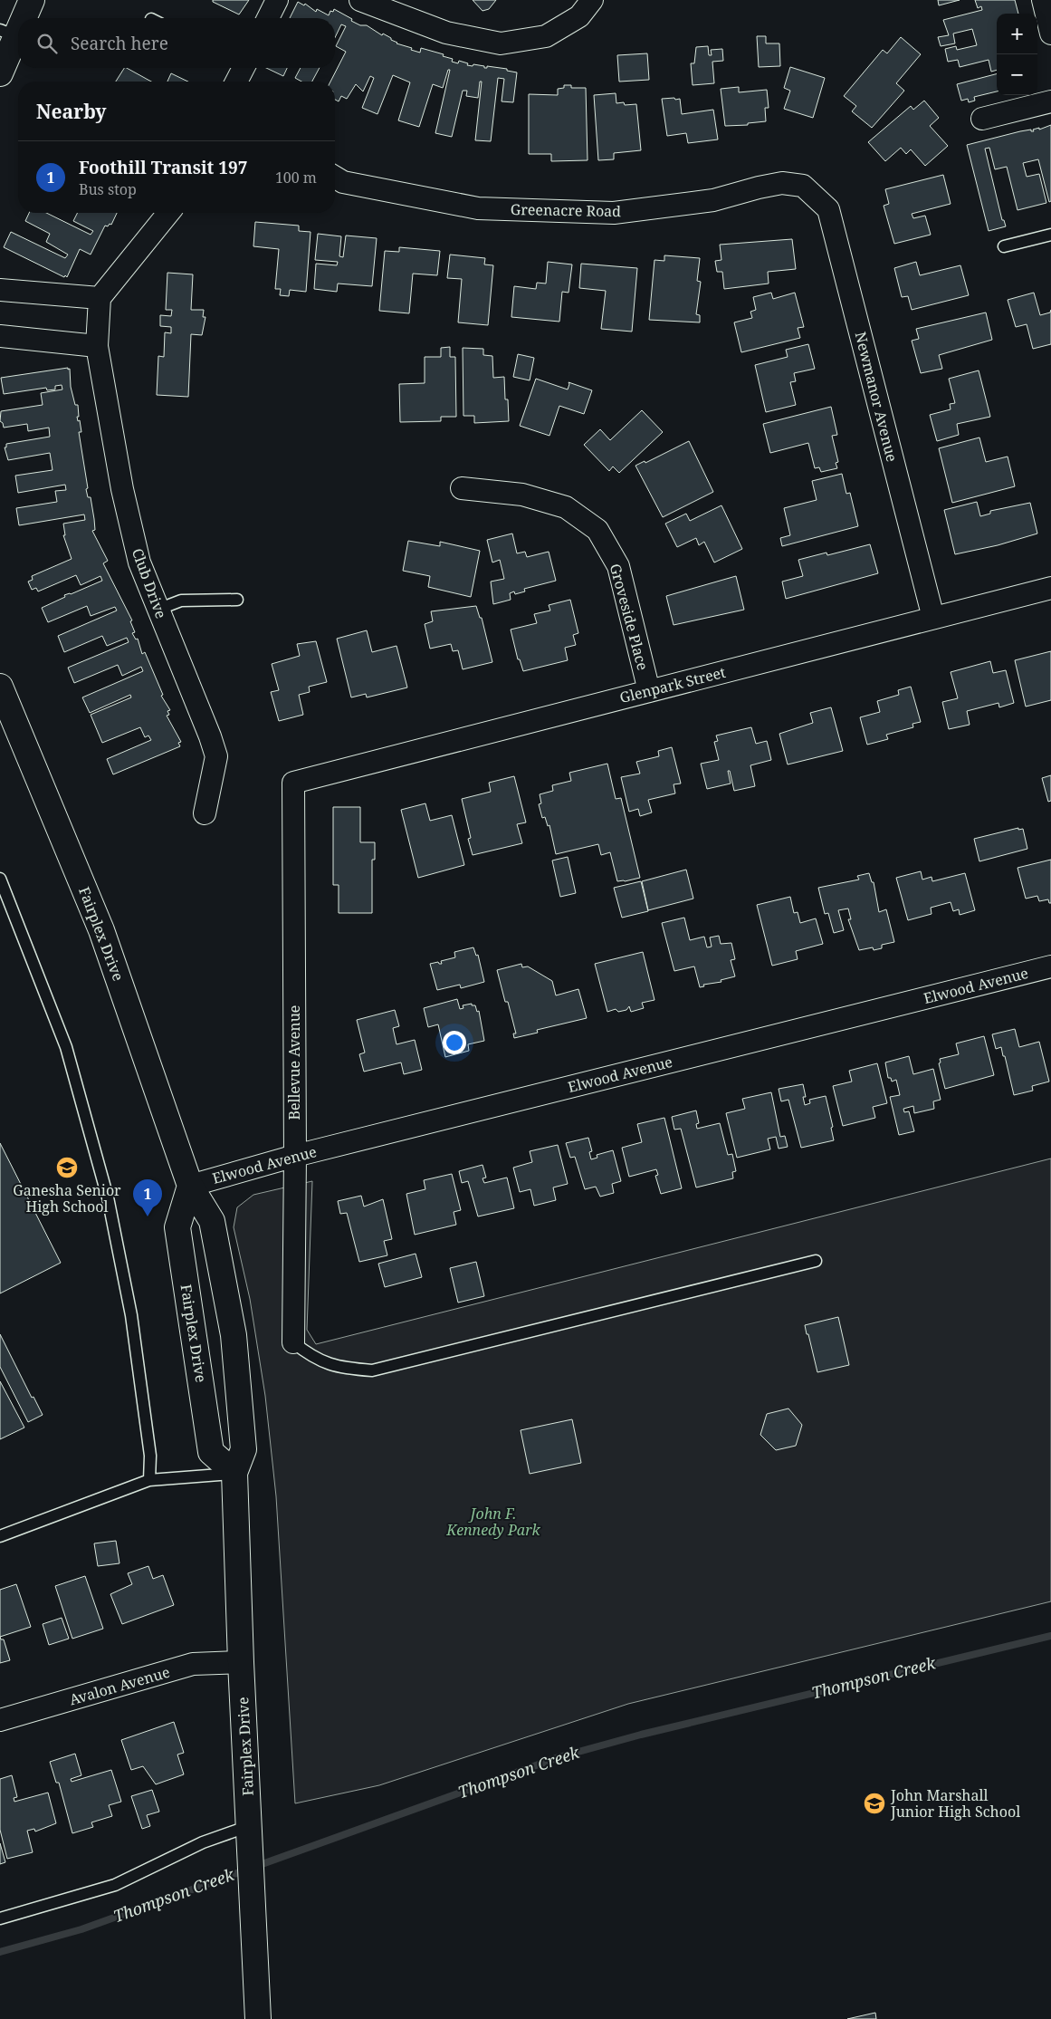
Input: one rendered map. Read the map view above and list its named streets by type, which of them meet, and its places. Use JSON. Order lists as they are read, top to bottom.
{
  "streets": {
    "main road": ["Fairplex Drive"],
    "street": [
      "Greenacre Road",
      "Newmanor Avenue",
      "Club Drive",
      "Groveside Place",
      "Glenpark Street",
      "Elwood Avenue",
      "Bellevue Avenue",
      "Avalon Avenue"
    ]
  },
  "crossings": [
    ["Greenacre Road", "Newmanor Avenue"],
    ["Newmanor Avenue", "Glenpark Street"],
    ["Groveside Place", "Glenpark Street"],
    ["Glenpark Street", "Bellevue Avenue"],
    ["Fairplex Drive", "Elwood Avenue"],
    ["Fairplex Drive", "Avalon Avenue"],
    ["Elwood Avenue", "Bellevue Avenue"]
  ],
  "water": ["Thompson Creek"],
  "parks": ["John F. Kennedy Park"],
  "places": {
    "school or university": ["Ganesha Senior High School", "John Marshall Junior High School"]
  },
  "page": {
    "map_buttons": ["+", "−"],
    "search": "Search here",
    "heading": "Nearby",
    "list": [
      {
        "mark": "1",
        "name": "Foothill Transit 197",
        "note": "Bus stop",
        "value": "100 m"
      }
    ],
    "pins": "1"
  }
}
